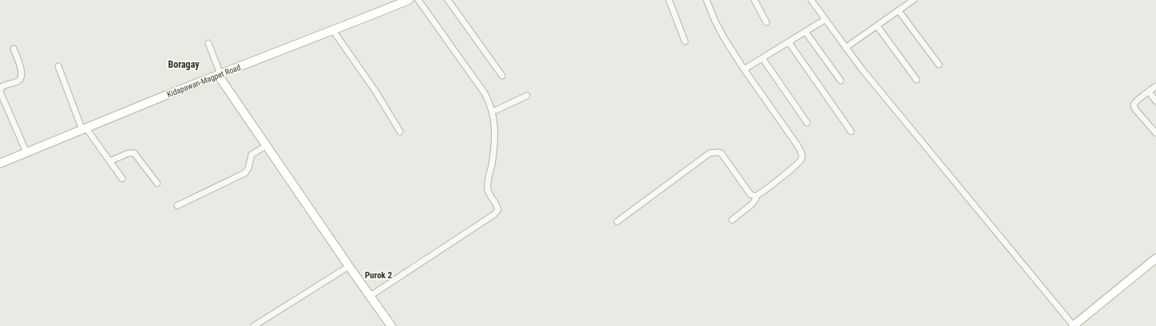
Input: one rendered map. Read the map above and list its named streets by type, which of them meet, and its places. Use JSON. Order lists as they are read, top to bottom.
{
  "streets": {
    "main road": ["Kidapawan-Magpet Road"]
  },
  "districts": ["Boragay", "Purok 2"]
}
